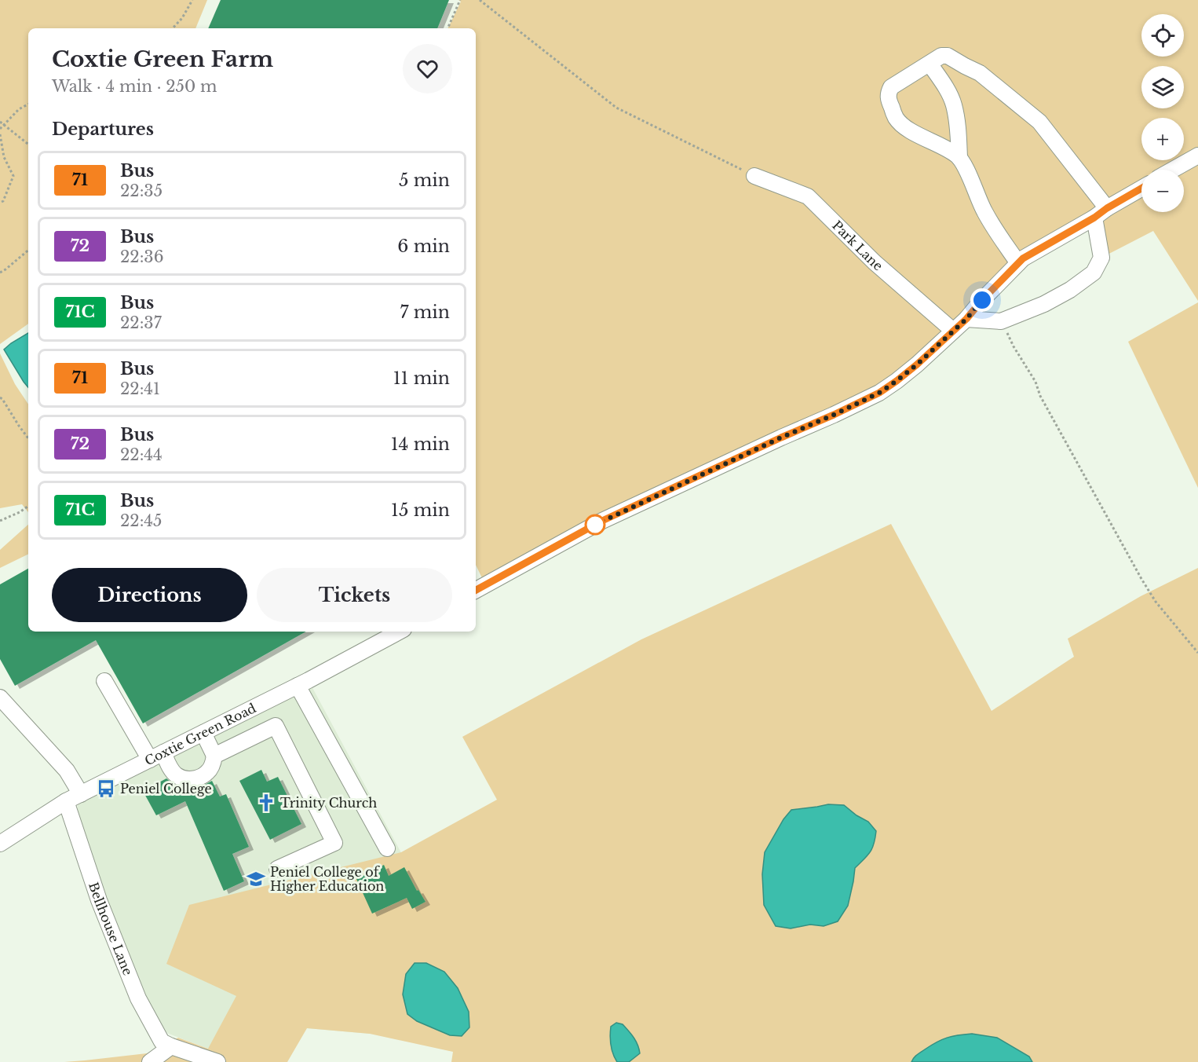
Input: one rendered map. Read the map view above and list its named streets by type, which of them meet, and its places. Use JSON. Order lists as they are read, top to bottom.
{
  "streets": {
    "street": ["Park Lane", "Coxtie Green Road", "Bellhouse Lane"]
  },
  "crossings": [
    ["Coxtie Green Road", "Bellhouse Lane"]
  ],
  "places": {
    "bus stop": ["Peniel College"],
    "church": ["Trinity Church"],
    "school or university": ["Peniel College of Higher Education"]
  },
  "lines": ["bus line 71"],
  "page": {
    "map_buttons": ["+", "−"],
    "heading": [
      ["Coxtie Green Farm", "Walk · 4 min · 250 m"],
      "Departures"
    ],
    "list": [
      {
        "mark": "71",
        "name": "Bus",
        "note": "22:35",
        "value": "5 min"
      },
      {
        "mark": "72",
        "name": "Bus",
        "note": "22:36",
        "value": "6 min"
      },
      {
        "mark": "71C",
        "name": "Bus",
        "note": "22:37",
        "value": "7 min"
      },
      {
        "mark": "71",
        "name": "Bus",
        "note": "22:41",
        "value": "11 min"
      },
      {
        "mark": "72",
        "name": "Bus",
        "note": "22:44",
        "value": "14 min"
      },
      {
        "mark": "71C",
        "name": "Bus",
        "note": "22:45",
        "value": "15 min"
      }
    ],
    "buttons": ["Directions", "Tickets"]
  }
}
